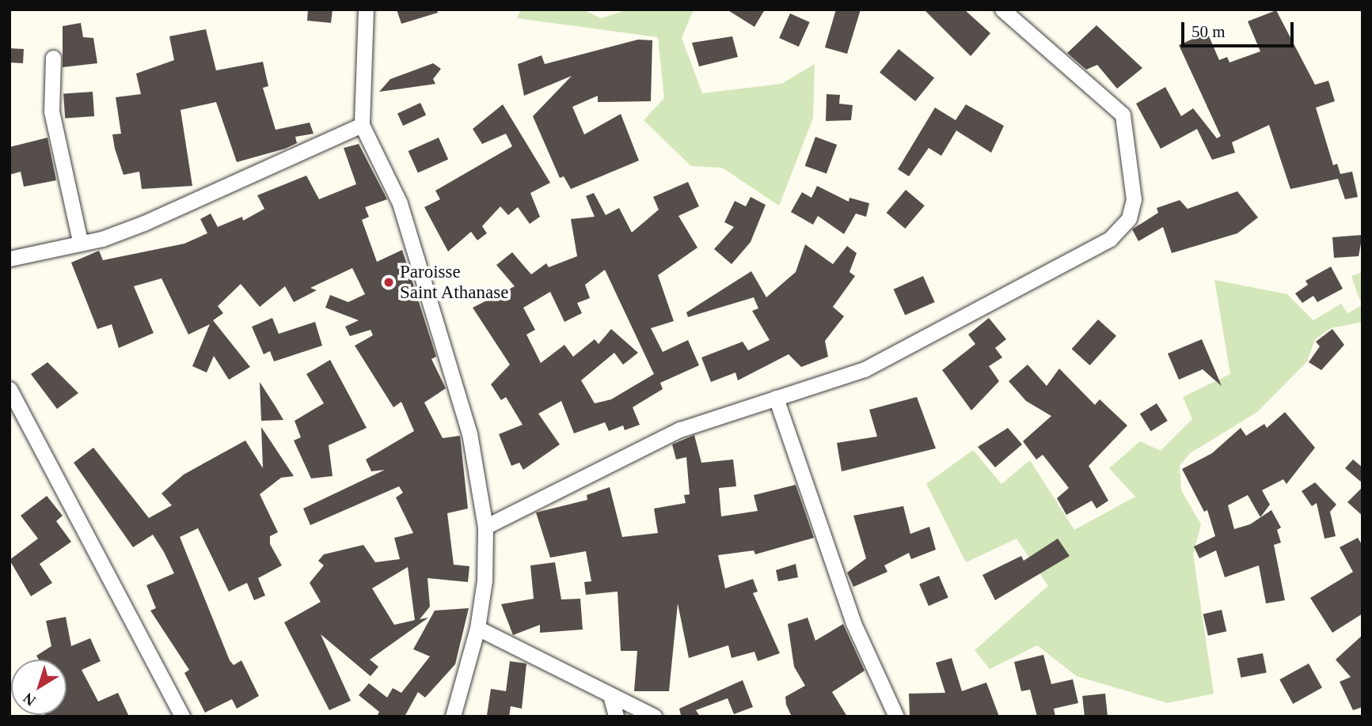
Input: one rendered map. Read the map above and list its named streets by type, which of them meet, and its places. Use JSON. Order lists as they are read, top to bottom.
{
  "places": ["Paroisse Saint Athanase"],
  "scale_bar": "50 m",
  "north": "bottom left"
}
